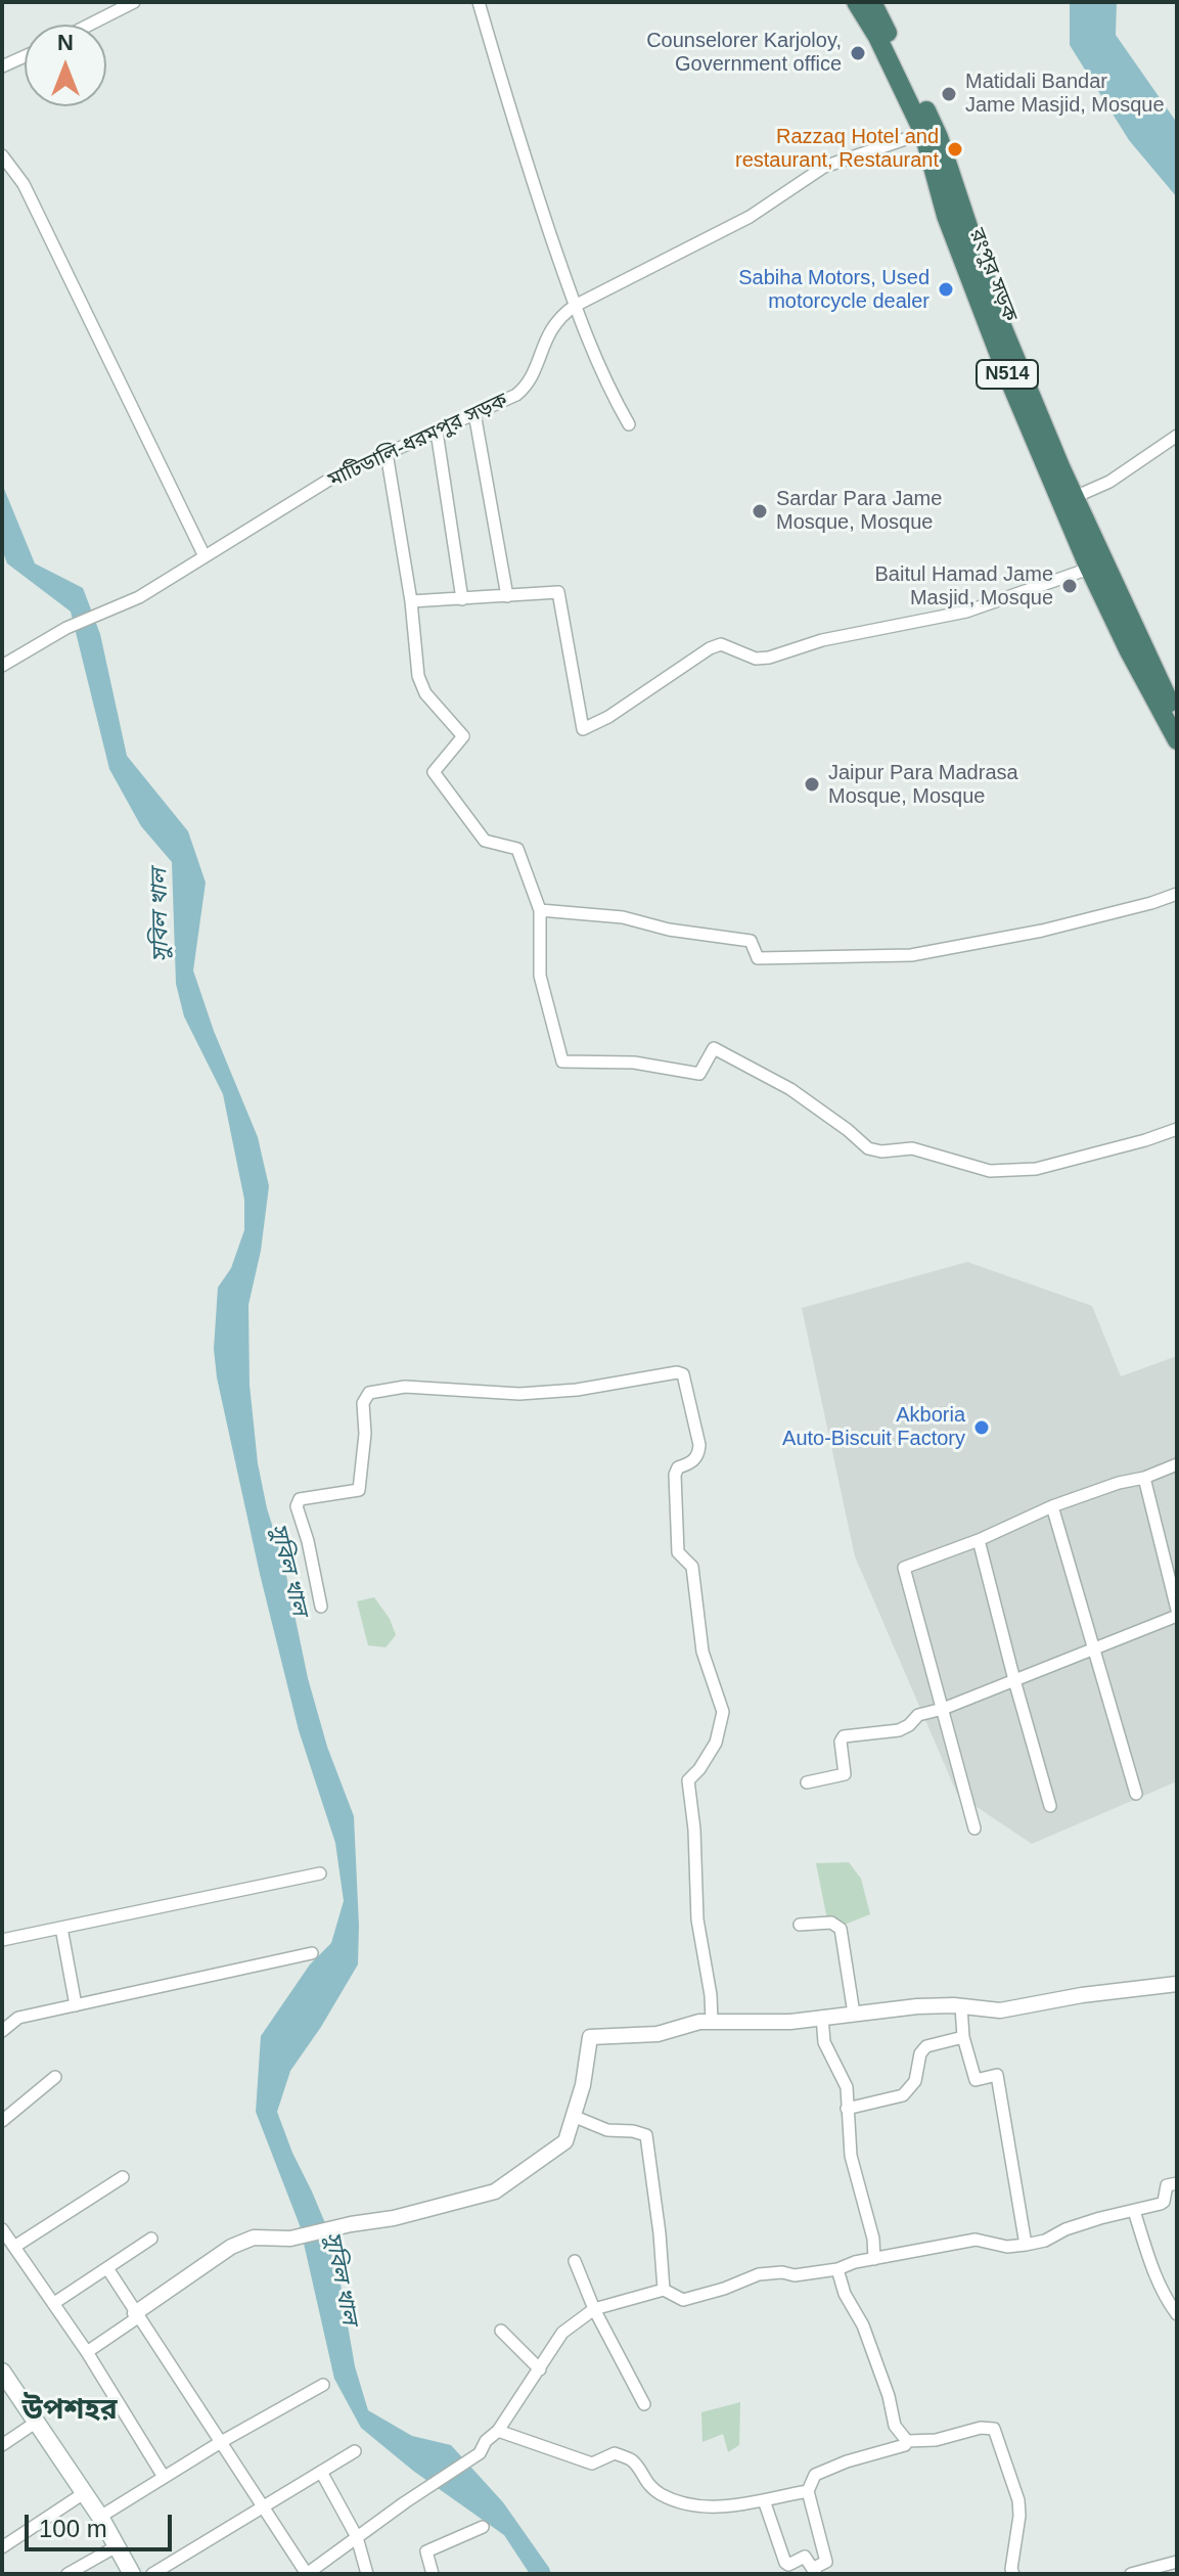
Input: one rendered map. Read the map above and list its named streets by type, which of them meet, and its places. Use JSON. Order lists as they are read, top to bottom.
{
  "streets": {
    "highway": ["রংপুর সড়ক", "N514"],
    "street": ["মাটিডালি-ধরমপুর সড়ক"]
  },
  "crossings": [
    ["রংপুর সড়ক", "মাটিডালি-ধরমপুর সড়ক"]
  ],
  "districts": ["উপশহর"],
  "water": ["সুবিল খাল"],
  "places": [
    "Counselorer Karjoloy, Government office",
    "Matidali Bandar Jame Masjid, Mosque",
    "Razzaq Hotel and restaurant, Restaurant",
    "Sabiha Motors, Used motorcycle dealer",
    "Sardar Para Jame Mosque, Mosque",
    "Baitul Hamad Jame Masjid, Mosque",
    "Jaipur Para Madrasa Mosque, Mosque",
    "Akboria Auto-Biscuit Factory"
  ],
  "scale_bar": "100 m",
  "north": "top"
}
